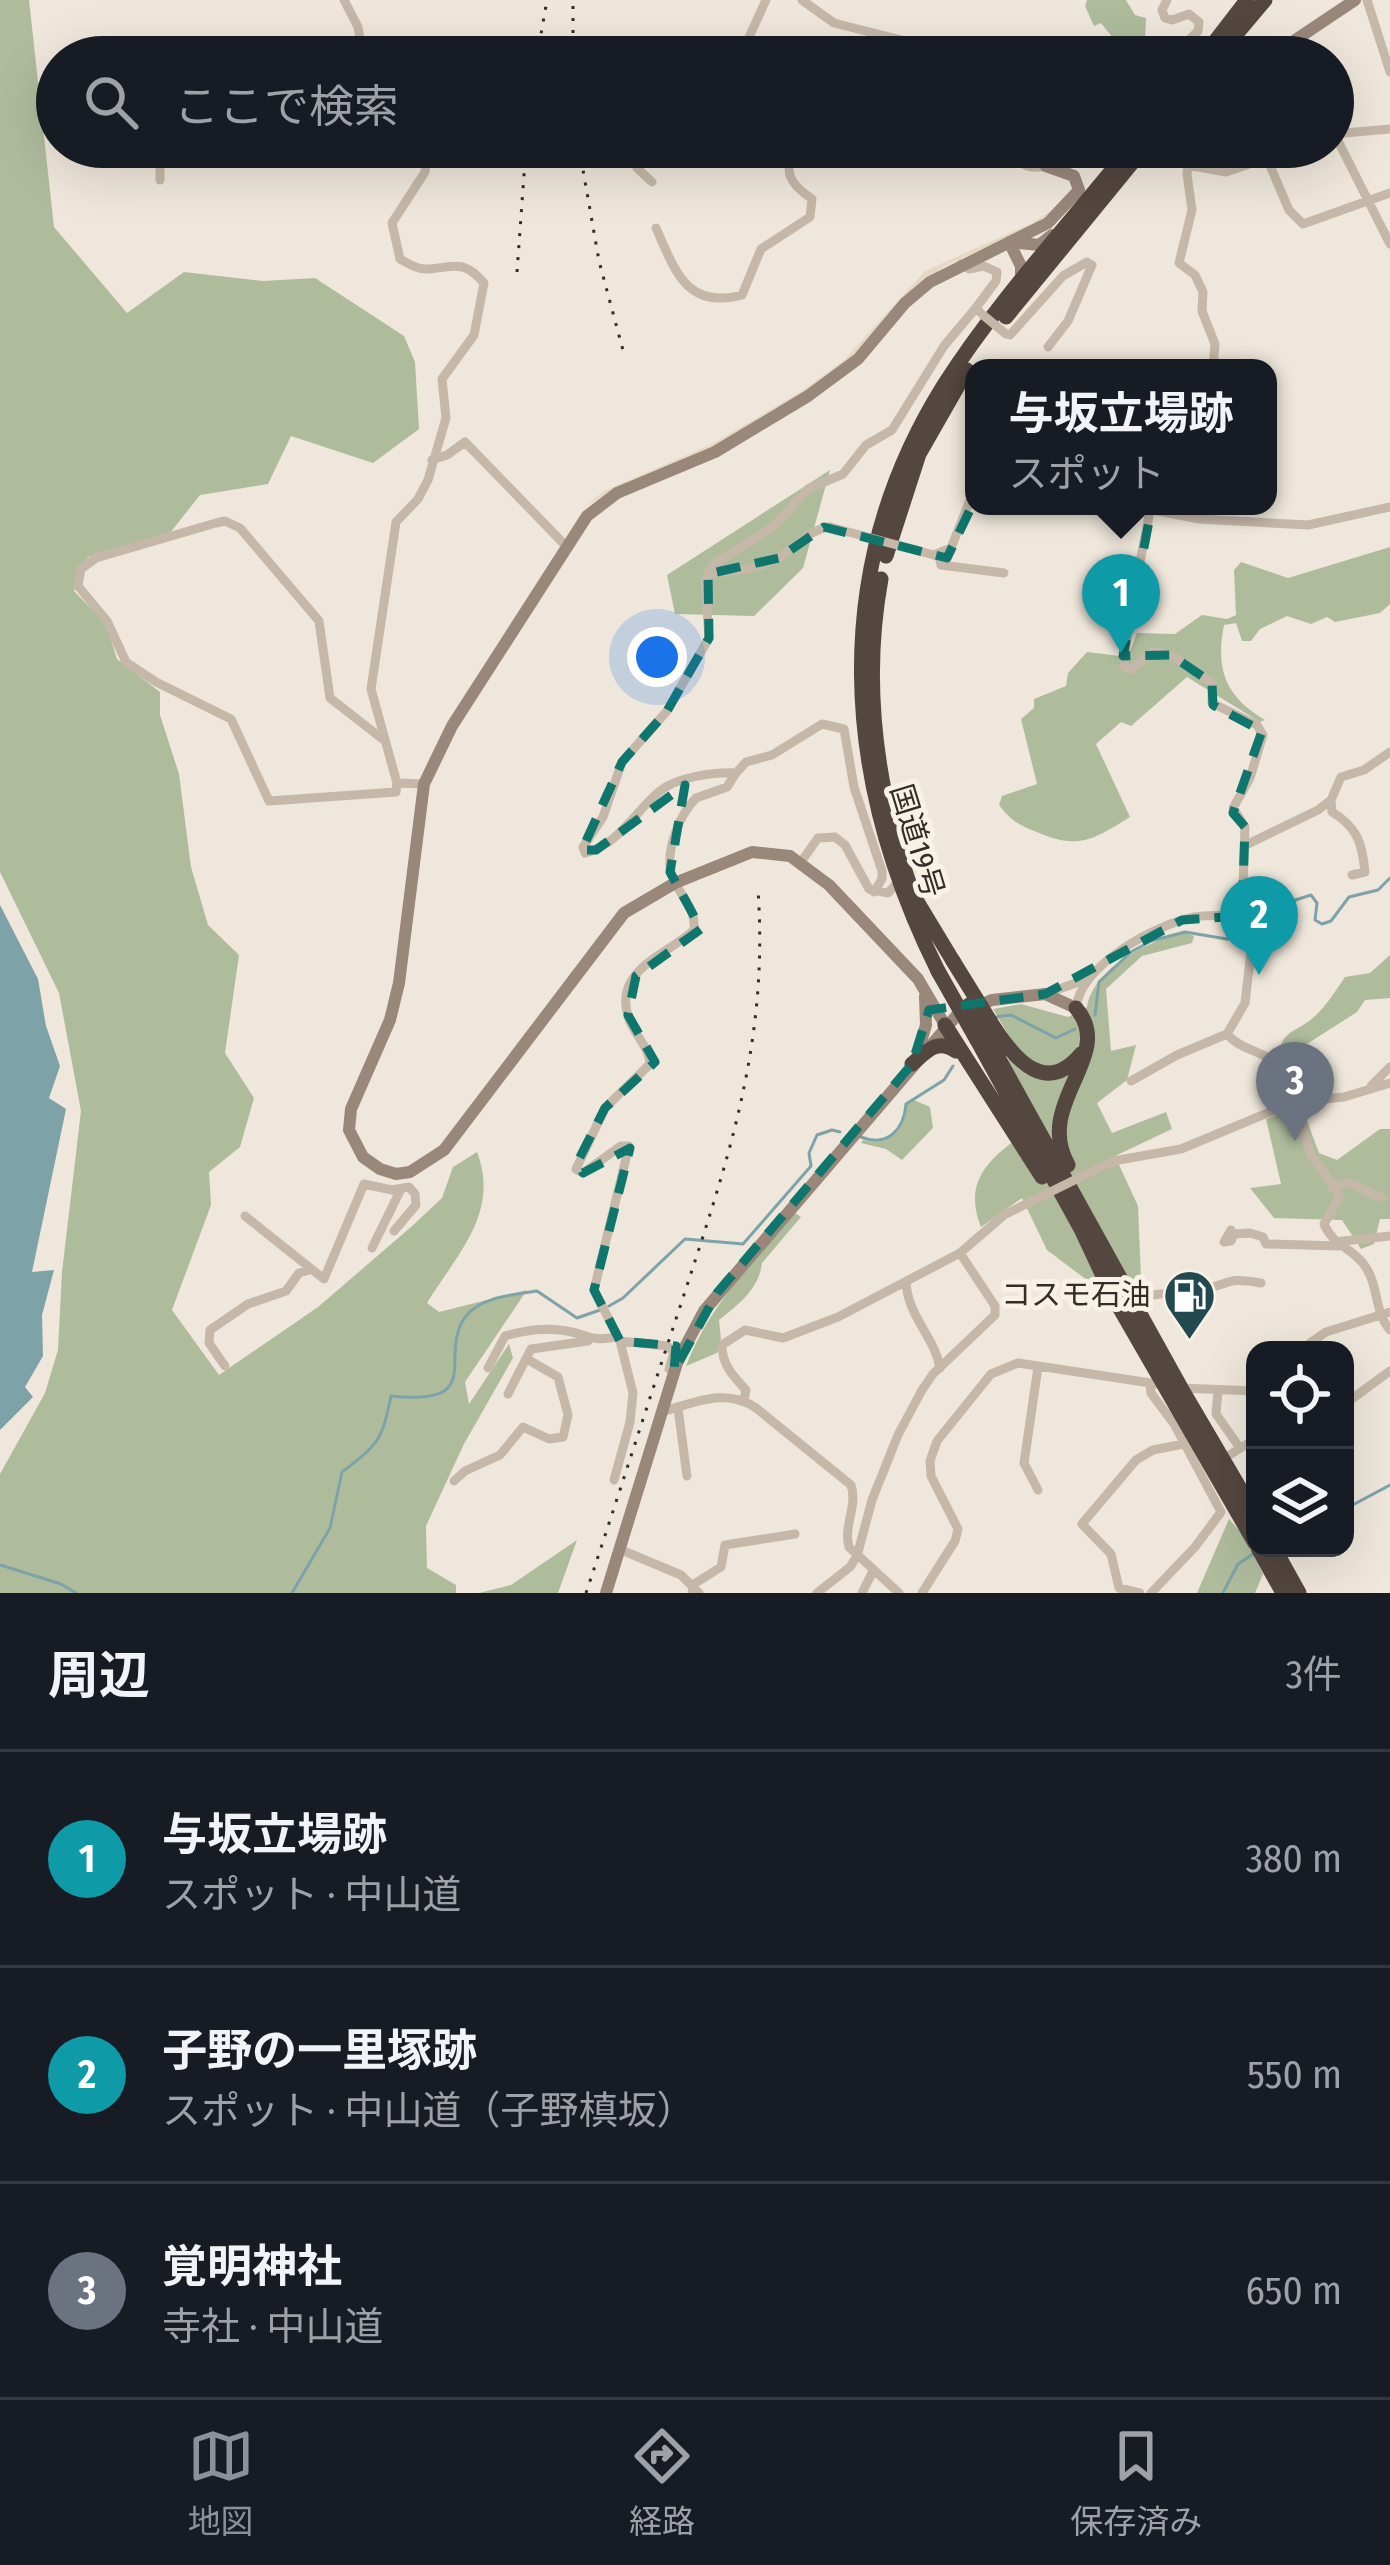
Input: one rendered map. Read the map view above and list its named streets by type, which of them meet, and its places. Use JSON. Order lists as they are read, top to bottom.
{
  "streets": {
    "highway": ["国道19号"]
  },
  "places": {
    "fuel station": ["コスモ石油"]
  },
  "page": {
    "search": "ここで検索",
    "popup": ["与坂立場跡", "スポット"],
    "pins": ["1", "2", "3"],
    "heading": ["周辺", "3件"],
    "list": [
      {
        "mark": "1",
        "name": "与坂立場跡",
        "note": "スポット · 中山道",
        "value": "380 m"
      },
      {
        "mark": "2",
        "name": "子野の一里塚跡",
        "note": "スポット · 中山道（子野槙坂）",
        "value": "550 m"
      },
      {
        "mark": "3",
        "name": "覚明神社",
        "note": "寺社 · 中山道",
        "value": "650 m"
      }
    ],
    "nav": ["地図", "経路", "保存済み"]
  }
}
